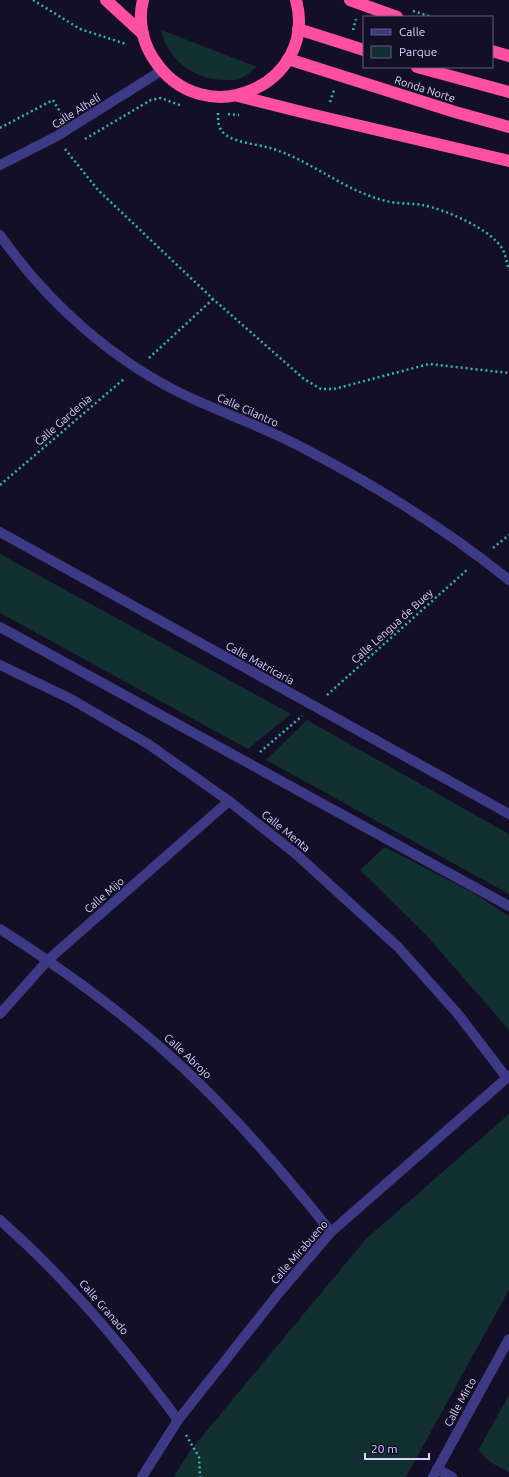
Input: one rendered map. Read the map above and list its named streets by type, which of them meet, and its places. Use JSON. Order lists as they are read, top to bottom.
{
  "streets": {
    "highway": ["Ronda Norte"],
    "street": [
      "Calle Alhelí",
      "Calle Cilantro",
      "Calle Matricaria",
      "Calle Menta",
      "Calle Mijo",
      "Calle Abrojo",
      "Calle Mirabueno",
      "Calle Granado",
      "Calle Mirto"
    ],
    "path": ["Calle Gardenia", "Calle Lengua de Buey"]
  },
  "crossings": [
    ["Calle Cilantro", "Calle Gardenia"],
    ["Calle Cilantro", "Calle Lengua de Buey"],
    ["Calle Lengua de Buey", "Calle Matricaria"],
    ["Calle Menta", "Calle Mijo"],
    ["Calle Menta", "Calle Mirabueno"],
    ["Calle Mijo", "Calle Abrojo"],
    ["Calle Abrojo", "Calle Mirabueno"],
    ["Calle Mirabueno", "Calle Granado"]
  ],
  "legend": ["Calle", "Parque"],
  "scale_bar": "20 m"
}
